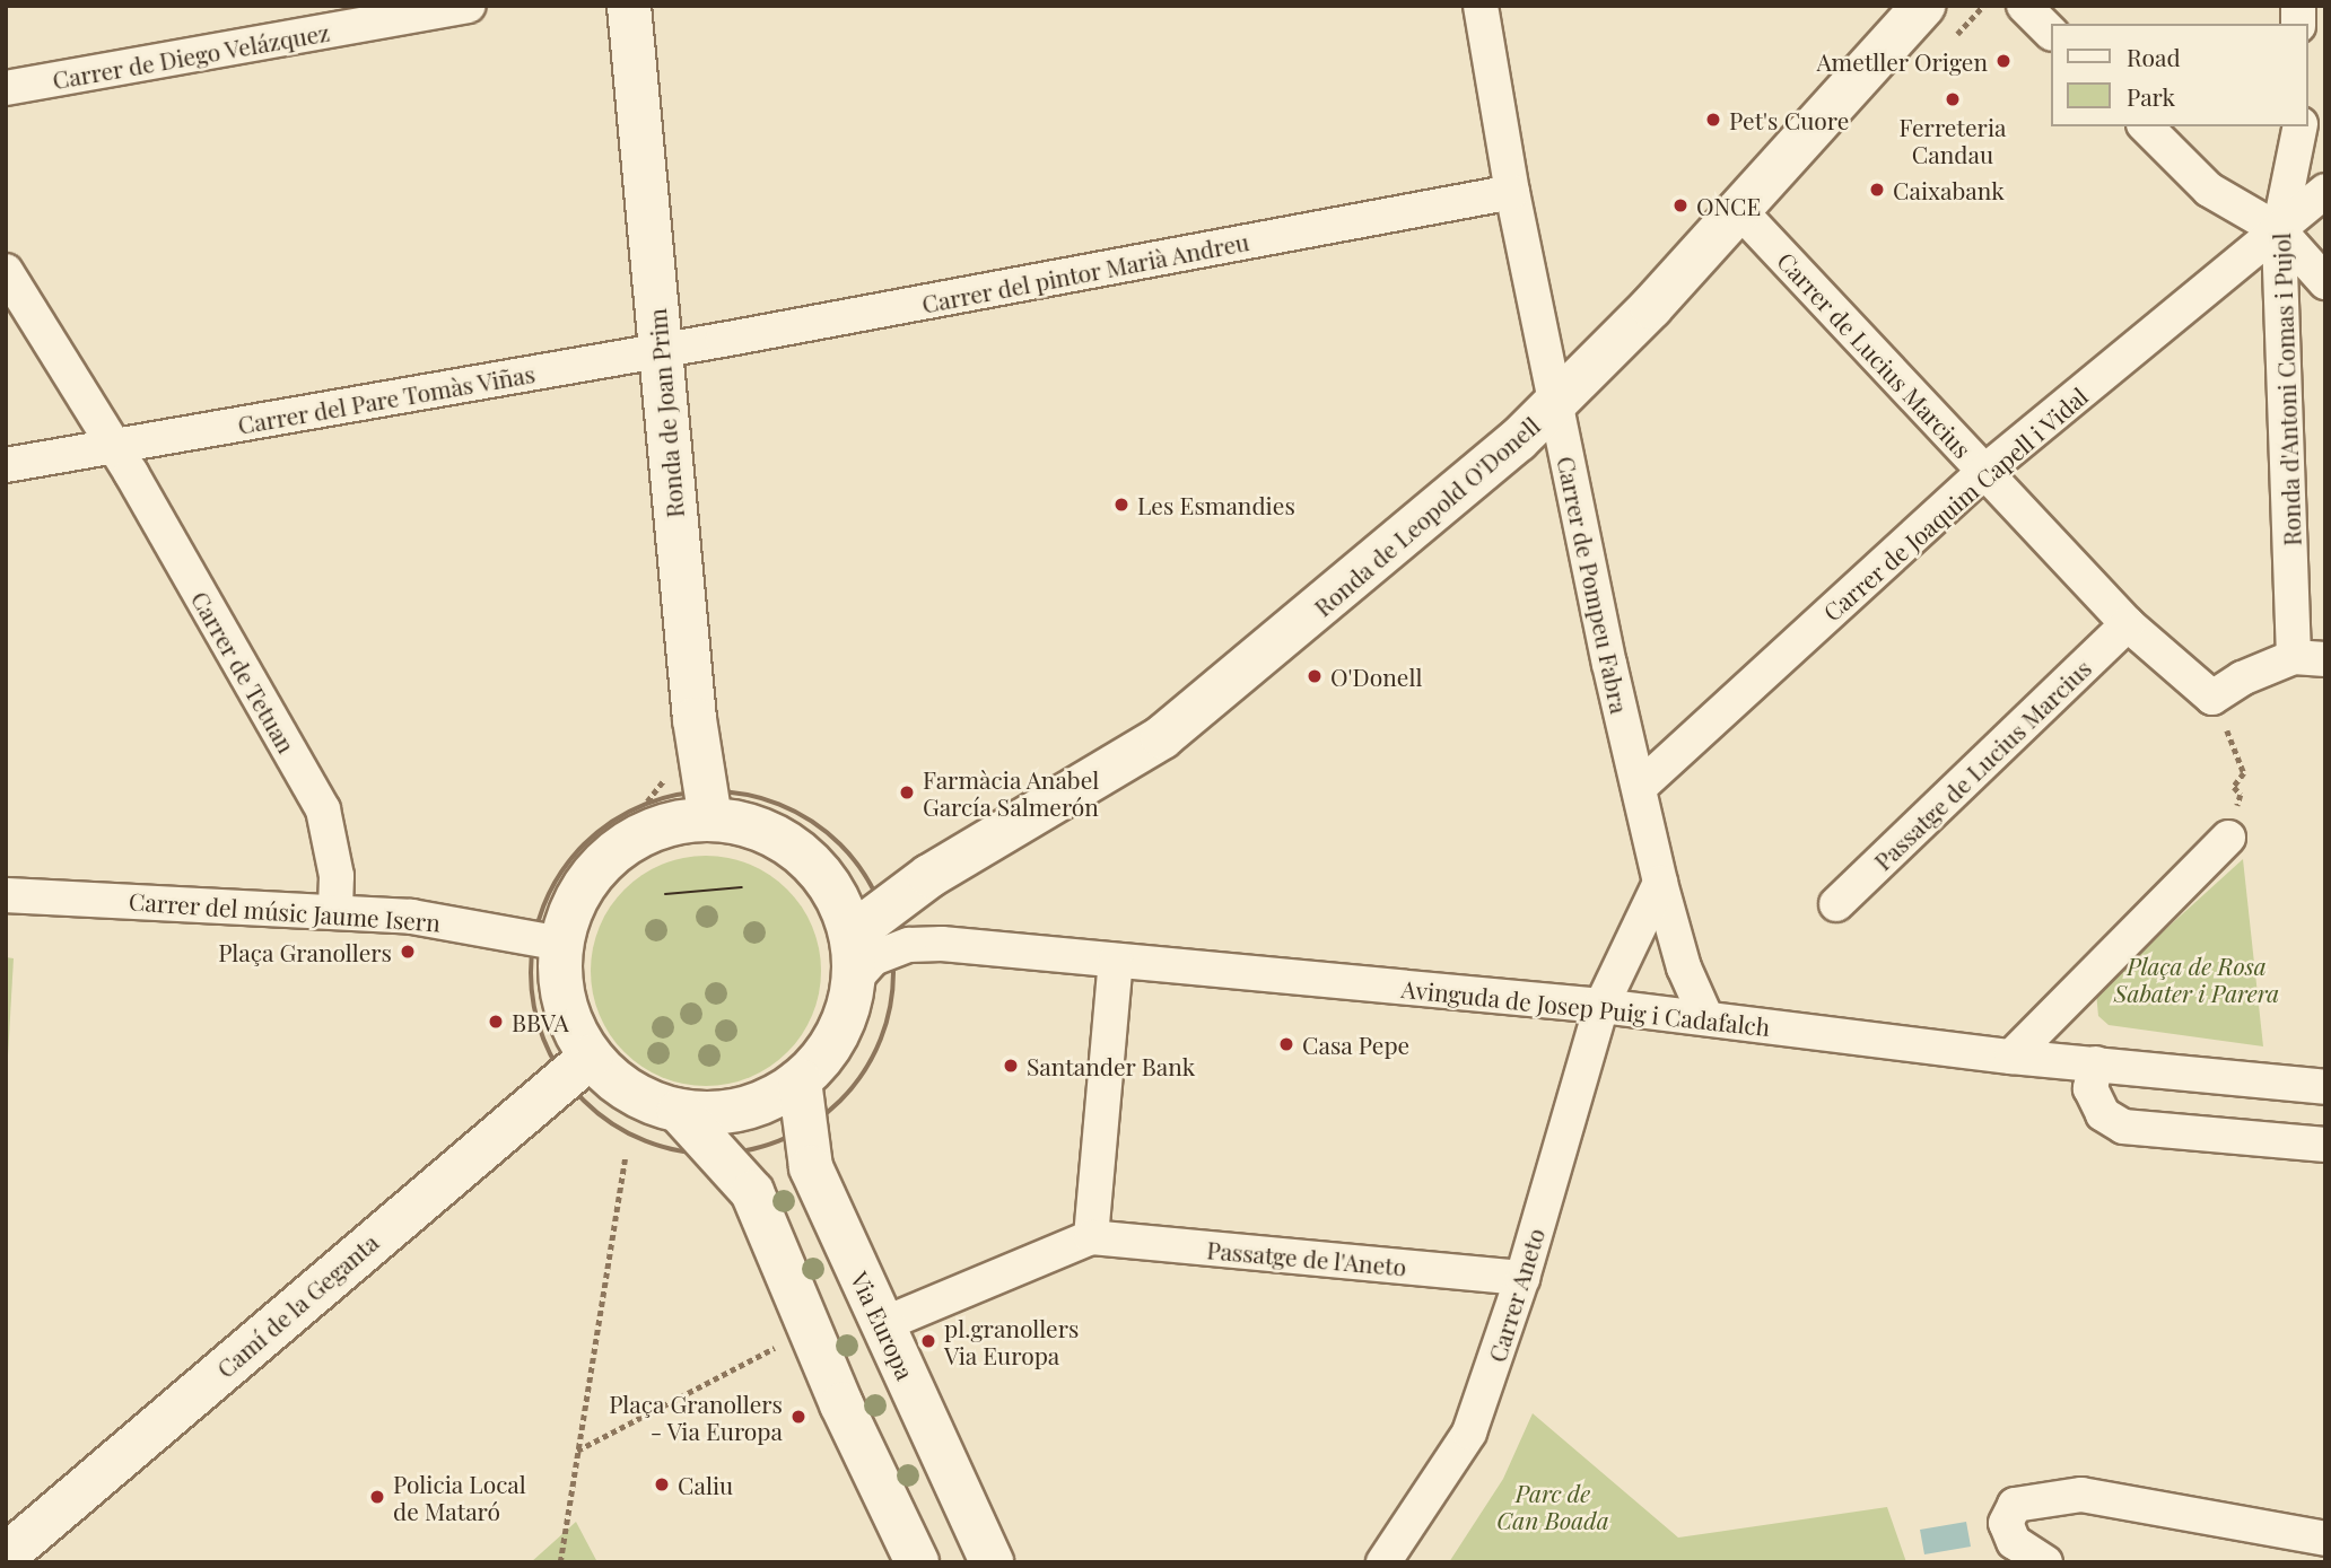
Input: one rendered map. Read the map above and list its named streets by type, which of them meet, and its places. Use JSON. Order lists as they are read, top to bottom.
{
  "streets": {
    "street": [
      "Carrer de Diego Velázquez",
      "Carrer del pintor Marià Andreu",
      "Carrer de Lucius Marcius",
      "Ronda d'Antoni Comas i Pujol",
      "Carrer del Pare Tomàs Viñas",
      "Ronda de Joan Prim",
      "Carrer de Joaquim Capell i Vidal",
      "Ronda de Leopold O'Donell",
      "Carrer de Pompeu Fabra",
      "Carrer de Tetuan",
      "Passatge de Lucius Marcius",
      "Carrer del músic Jaume Isern",
      "Avinguda de Josep Puig i Cadafalch",
      "Passatge de l'Aneto",
      "Carrer Aneto",
      "Camí de la Geganta",
      "Via Europa"
    ]
  },
  "crossings": [
    ["Carrer del pintor Marià Andreu", "Carrer del Pare Tomàs Viñas"],
    ["Carrer del pintor Marià Andreu", "Ronda de Joan Prim"],
    ["Carrer del pintor Marià Andreu", "Carrer de Pompeu Fabra"],
    ["Carrer de Lucius Marcius", "Carrer de Joaquim Capell i Vidal"],
    ["Carrer de Lucius Marcius", "Ronda de Leopold O'Donell"],
    ["Carrer de Lucius Marcius", "Passatge de Lucius Marcius"],
    ["Ronda d'Antoni Comas i Pujol", "Carrer de Joaquim Capell i Vidal"],
    ["Carrer del Pare Tomàs Viñas", "Ronda de Joan Prim"],
    ["Carrer del Pare Tomàs Viñas", "Carrer de Tetuan"],
    ["Carrer de Joaquim Capell i Vidal", "Carrer de Pompeu Fabra"],
    ["Ronda de Leopold O'Donell", "Carrer de Pompeu Fabra"],
    ["Carrer de Pompeu Fabra", "Avinguda de Josep Puig i Cadafalch"],
    ["Carrer de Tetuan", "Carrer del músic Jaume Isern"],
    ["Avinguda de Josep Puig i Cadafalch", "Carrer Aneto"],
    ["Passatge de l'Aneto", "Carrer Aneto"],
    ["Passatge de l'Aneto", "Via Europa"]
  ],
  "parks": ["Plaça de Rosa Sabater i Parera", "Parc de Can Boada"],
  "places": [
    "Ametller Origen",
    "Ferreteria Candau",
    "Pet's Cuore",
    "Caixabank",
    "ONCE",
    "Les Esmandies",
    "O'Donell",
    "Farmàcia Anabel García Salmerón",
    "Plaça Granollers",
    "BBVA",
    "Casa Pepe",
    "Santander Bank",
    "pl.granollers Via Europa",
    "Plaça Granollers - Via Europa",
    "Caliu",
    "Policia Local de Mataró"
  ],
  "legend": ["Road", "Park"]
}
